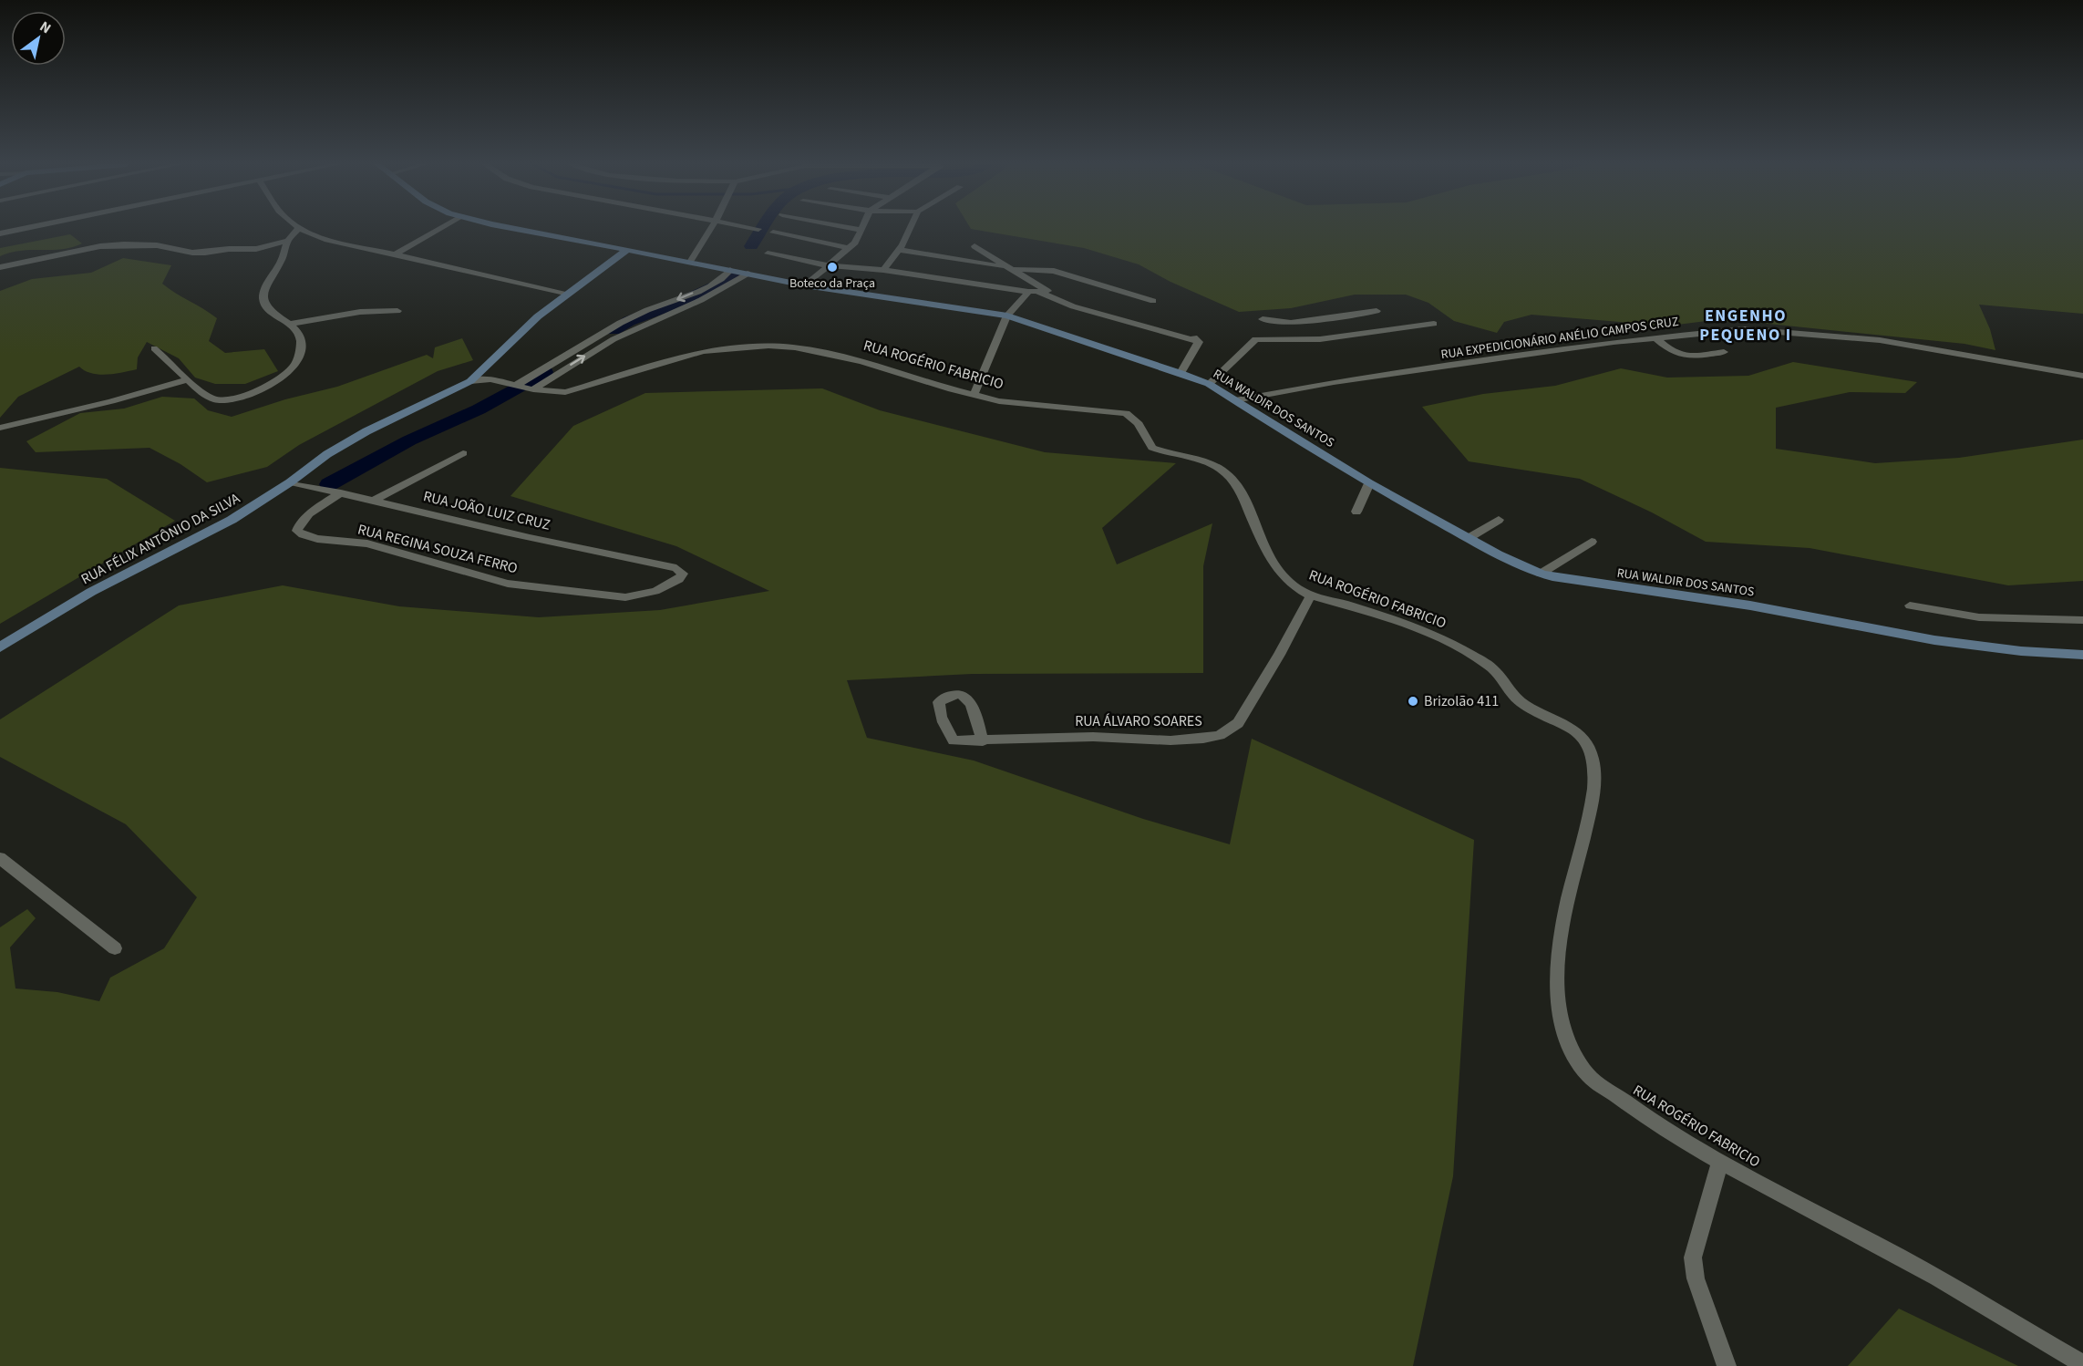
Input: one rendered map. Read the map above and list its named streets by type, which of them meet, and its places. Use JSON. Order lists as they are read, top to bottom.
{
  "streets": {
    "street": [
      "RUA EXPEDICIONÁRIO ANÉLIO CAMPOS CRUZ",
      "RUA ROGÉRIO FABRICIO",
      "RUA WALDIR DOS SANTOS",
      "RUA JOÃO LUIZ CRUZ",
      "RUA FÉLIX ANTÔNIO DA SILVA",
      "RUA REGINA SOUZA FERRO",
      "RUA ÁLVARO SOARES"
    ]
  },
  "crossings": [
    ["RUA EXPEDICIONÁRIO ANÉLIO CAMPOS CRUZ", "RUA WALDIR DOS SANTOS"],
    ["RUA ROGÉRIO FABRICIO", "RUA FÉLIX ANTÔNIO DA SILVA"],
    ["RUA ROGÉRIO FABRICIO", "RUA ÁLVARO SOARES"],
    ["RUA WALDIR DOS SANTOS", "RUA FÉLIX ANTÔNIO DA SILVA"],
    ["RUA JOÃO LUIZ CRUZ", "RUA FÉLIX ANTÔNIO DA SILVA"],
    ["RUA JOÃO LUIZ CRUZ", "RUA REGINA SOUZA FERRO"]
  ],
  "districts": ["ENGENHO PEQUENO I"],
  "places": ["Boteco da Praça", "Brizolão 411"],
  "north": "top right"
}
